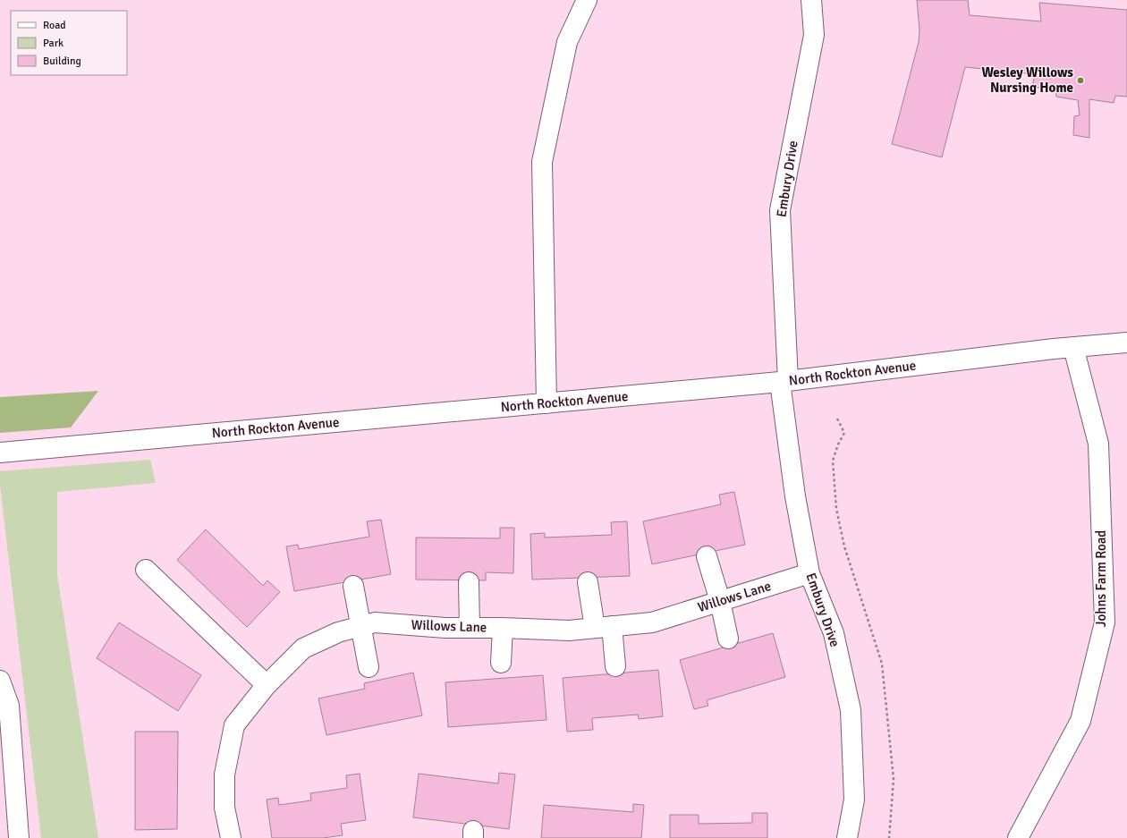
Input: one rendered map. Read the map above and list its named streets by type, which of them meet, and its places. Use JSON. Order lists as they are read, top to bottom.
{
  "streets": {
    "street": [
      "Embury Drive",
      "North Rockton Avenue",
      "Johns Farm Road",
      "Willows Lane"
    ]
  },
  "crossings": [
    ["Embury Drive", "North Rockton Avenue"],
    ["Embury Drive", "Willows Lane"],
    ["North Rockton Avenue", "Johns Farm Road"]
  ],
  "places": ["Wesley Willows Nursing Home"],
  "legend": ["Road", "Park", "Building"]
}
